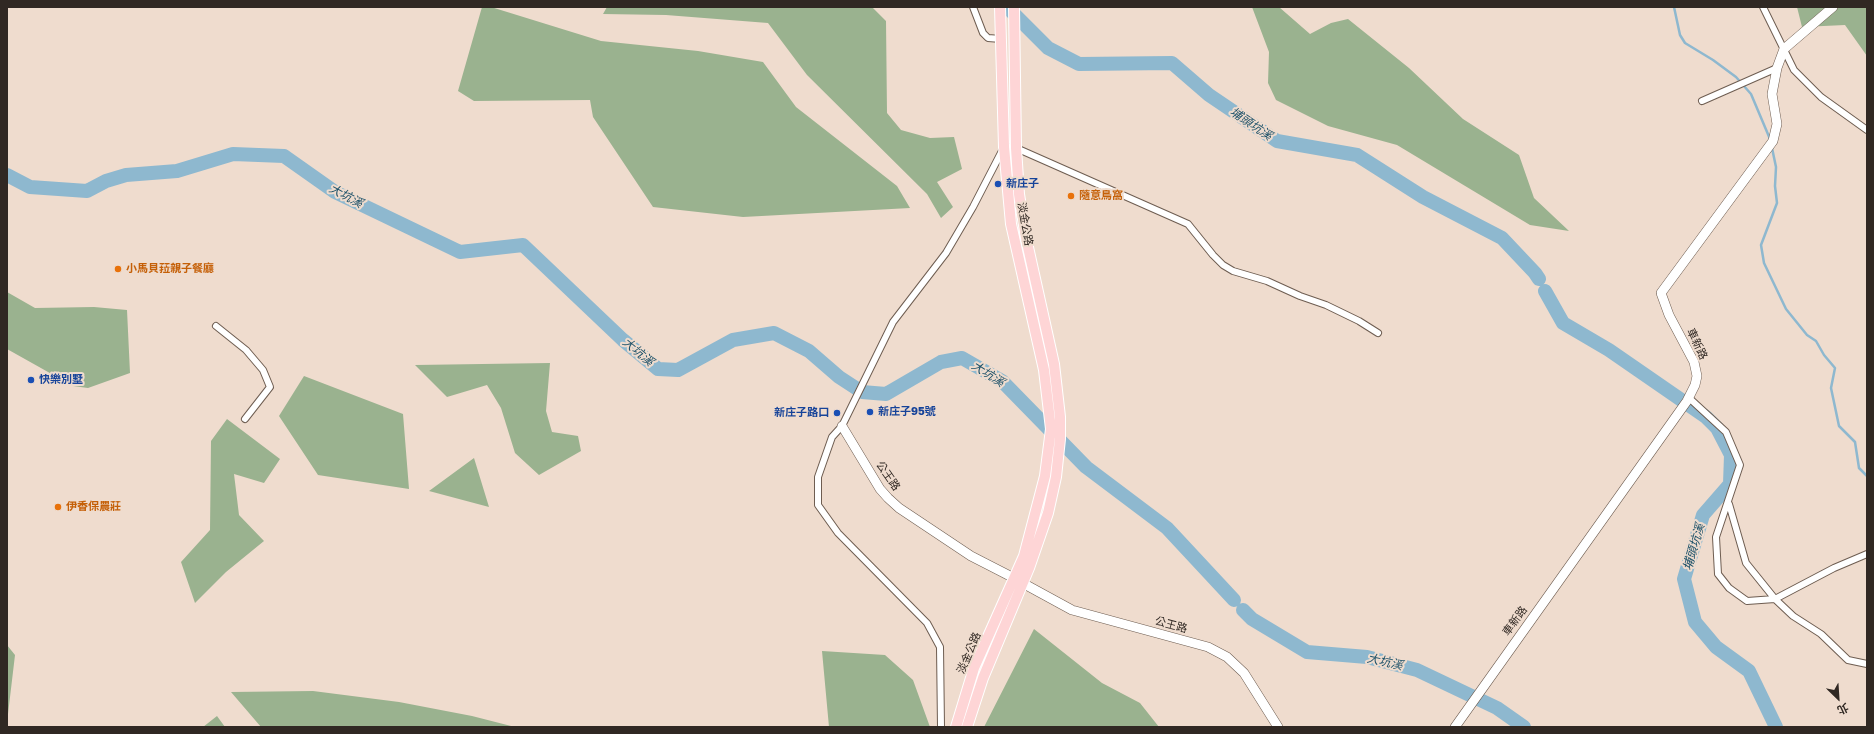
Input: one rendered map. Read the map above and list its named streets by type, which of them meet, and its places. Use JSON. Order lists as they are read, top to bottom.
{
  "streets": {
    "main road": ["淡金公路"],
    "street": ["車新路", "公王路"]
  },
  "water": ["埔頭坑溪", "大坑溪"],
  "places": [
    "新庄子",
    "隨意鳥窩",
    "小馬貝菈親子餐廳",
    "快樂別墅",
    "新庄子95號",
    "新庄子路口",
    "伊香保農莊"
  ],
  "north": "bottom right"
}
